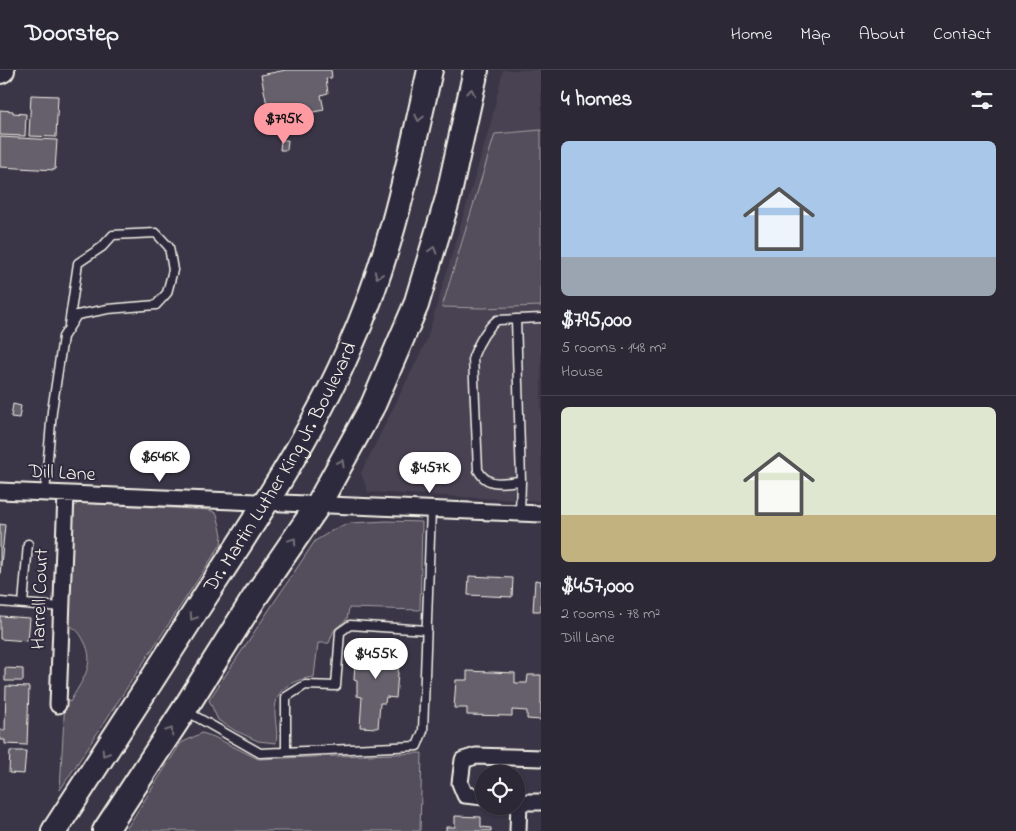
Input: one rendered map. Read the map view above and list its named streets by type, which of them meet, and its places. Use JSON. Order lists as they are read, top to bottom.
{
  "streets": {
    "main road": ["Dr. Martin Luther King Jr. Boulevard"],
    "street": ["Dill Lane", "Harrell Court"]
  },
  "crossings": [
    ["Dr. Martin Luther King Jr. Boulevard", "Dill Lane"],
    ["Dill Lane", "Harrell Court"]
  ],
  "page": {
    "header": "Doorstep",
    "nav": [
      "Home",
      "Map",
      "About",
      "Contact"
    ],
    "heading": "4 homes",
    "price": [
      "$795K",
      "$646K",
      "$457K",
      "$455K"
    ],
    "list": [
      {
        "name": "$795,000",
        "note": "5 rooms · 148 m² · House"
      },
      {
        "name": "$457,000",
        "note": "2 rooms · 78 m² · Dill Lane"
      }
    ]
  }
}
